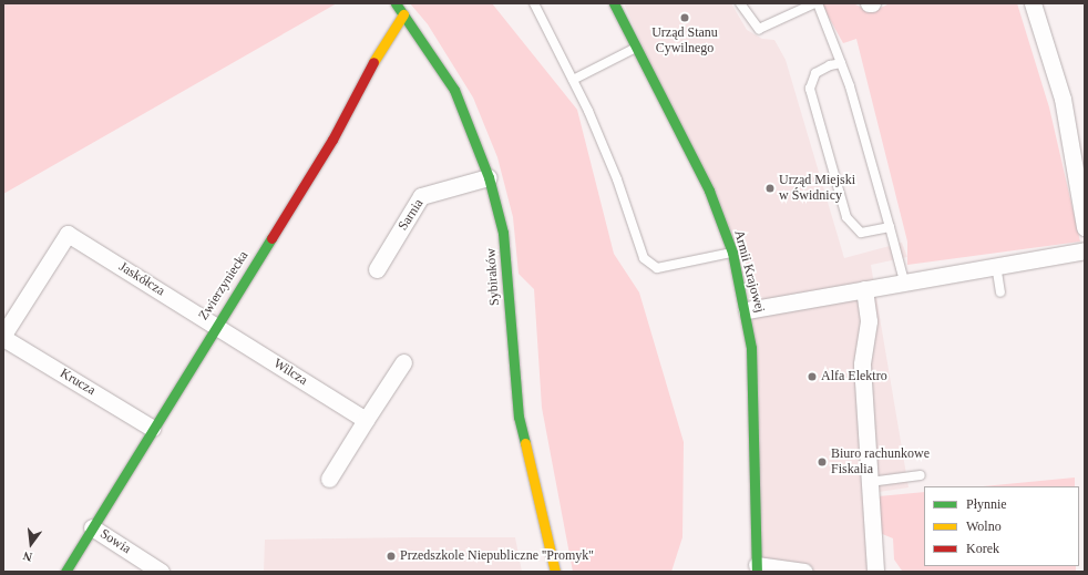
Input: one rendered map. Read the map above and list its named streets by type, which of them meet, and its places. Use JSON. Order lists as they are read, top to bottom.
{
  "streets": {
    "street": [
      "Sarnia",
      "Armii Krajowej",
      "Sybiraków",
      "Jaskółcza",
      "Zwierzyniecka",
      "Wilcza",
      "Krucza",
      "Sowia"
    ]
  },
  "crossings": [
    ["Sarnia", "Sybiraków"],
    ["Sybiraków", "Zwierzyniecka"],
    ["Jaskółcza", "Zwierzyniecka"],
    ["Jaskółcza", "Wilcza"],
    ["Zwierzyniecka", "Wilcza"],
    ["Zwierzyniecka", "Krucza"],
    ["Zwierzyniecka", "Sowia"]
  ],
  "places": [
    "Urząd Stanu Cywilnego",
    "Urząd Miejski w Świdnicy",
    "Alfa Elektro",
    "Biuro rachunkowe Fiskalia",
    "Przedszkole Niepubliczne ''Promyk''"
  ],
  "legend": ["Płynnie", "Wolno", "Korek"],
  "north": "bottom"
}
